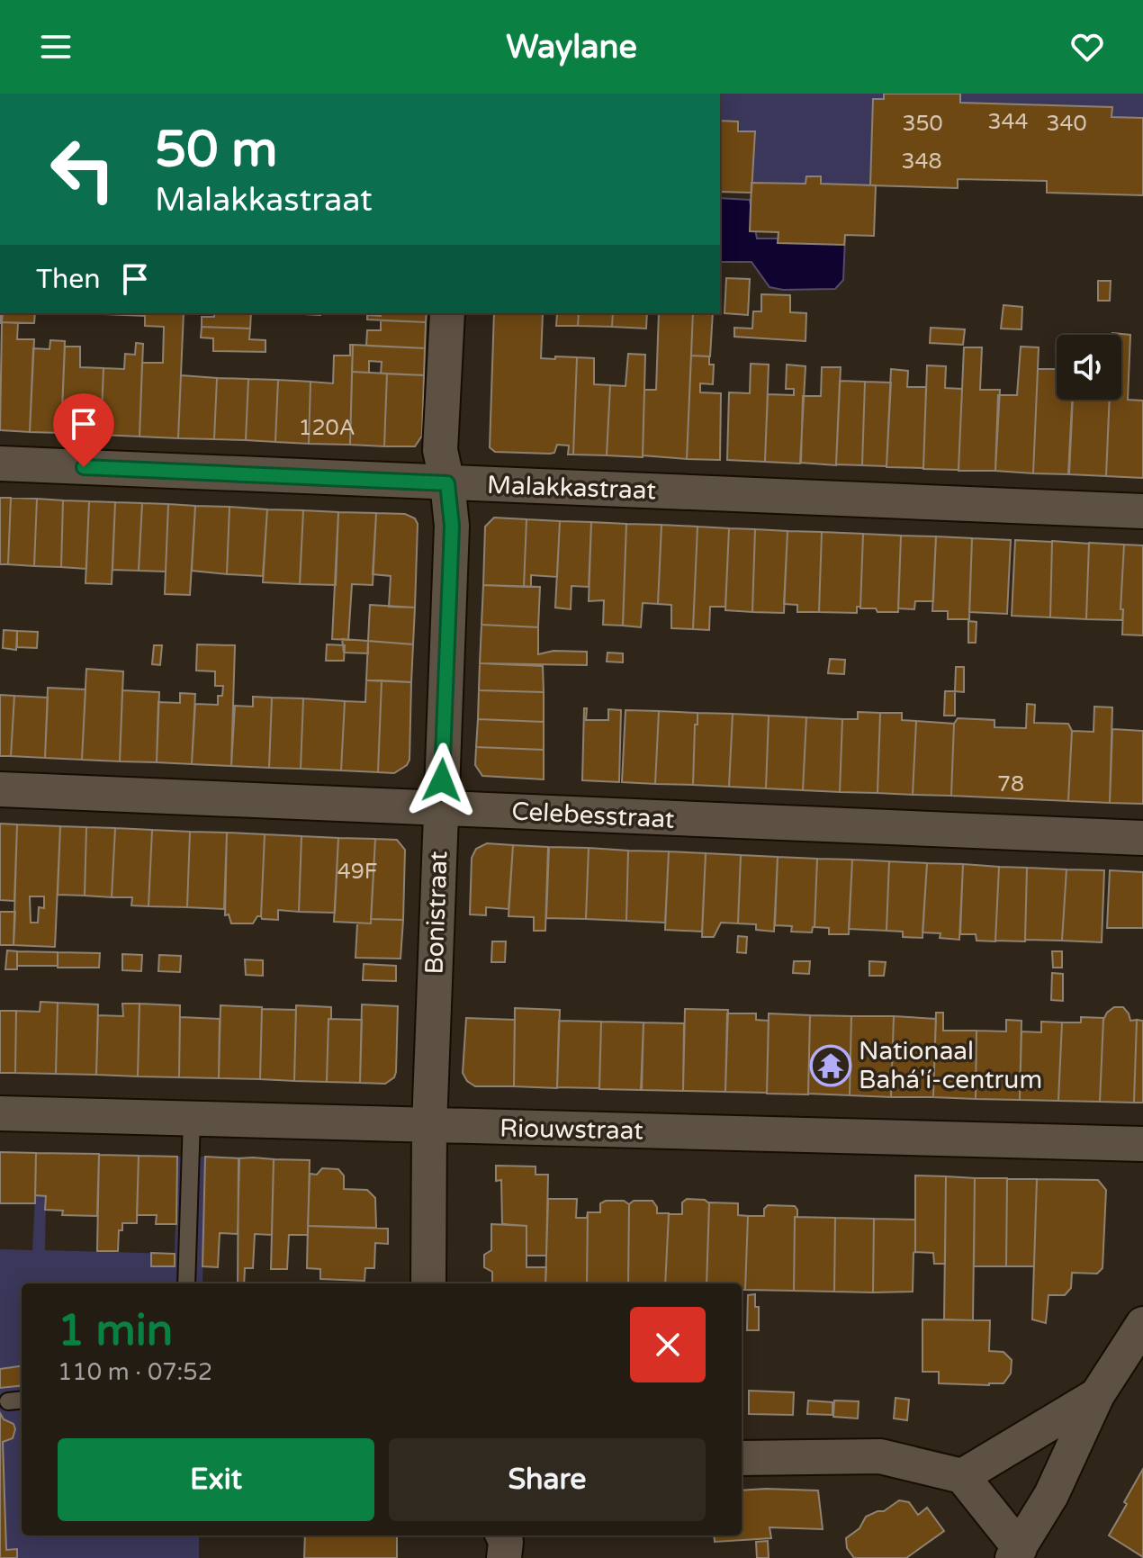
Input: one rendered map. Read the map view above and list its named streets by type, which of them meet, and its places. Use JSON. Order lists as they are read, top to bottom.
{
  "streets": {
    "street": [
      "Malakkastraat",
      "Celebesstraat",
      "Bonistraat",
      "Riouwstraat"
    ]
  },
  "crossings": [
    ["Malakkastraat", "Bonistraat"],
    ["Celebesstraat", "Bonistraat"],
    ["Bonistraat", "Riouwstraat"]
  ],
  "places": {
    "temple": ["Nationaal Bahá'í-centrum"]
  },
  "house_numbers": [
    "344",
    "350",
    "340",
    "348",
    "120A",
    "78",
    "49F"
  ],
  "page": {
    "header": "Waylane",
    "turn": ["50 m", "Malakkastraat"],
    "then": "Then",
    "heading": ["1 min", "110 m · 07:52"],
    "buttons": ["Exit", "Share"]
  }
}
